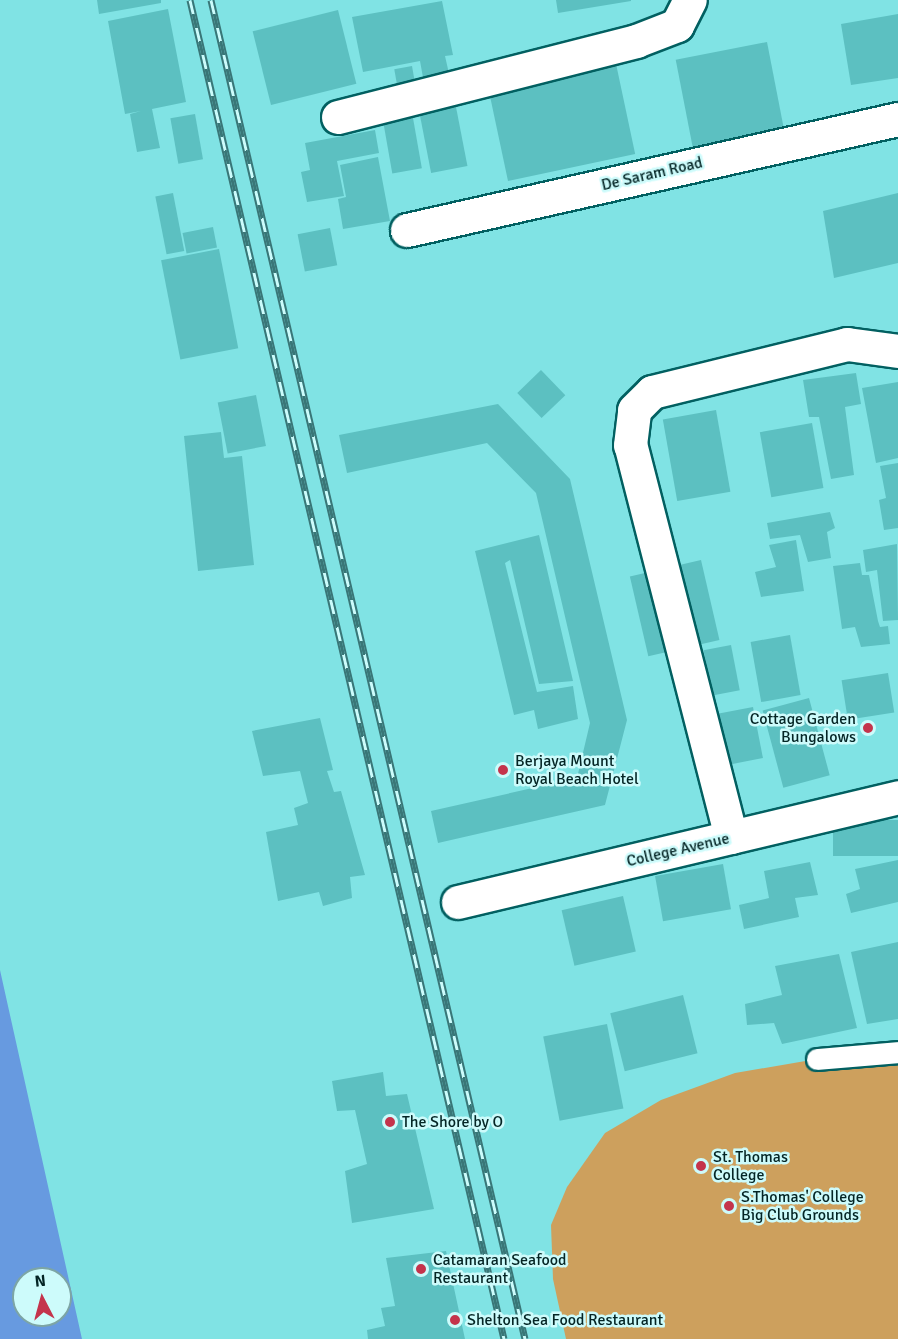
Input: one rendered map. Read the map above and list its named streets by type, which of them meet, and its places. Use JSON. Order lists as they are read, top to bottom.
{
  "streets": {
    "street": ["De Saram Road", "College Avenue"]
  },
  "places": [
    "Cottage Garden Bungalows",
    "Berjaya Mount Royal Beach Hotel",
    "The Shore by O",
    "St. Thomas College",
    "S.Thomas' College Big Club Grounds",
    "Catamaran Seafood Restaurant",
    "Shelton Sea Food Restaurant"
  ],
  "north": "top"
}
